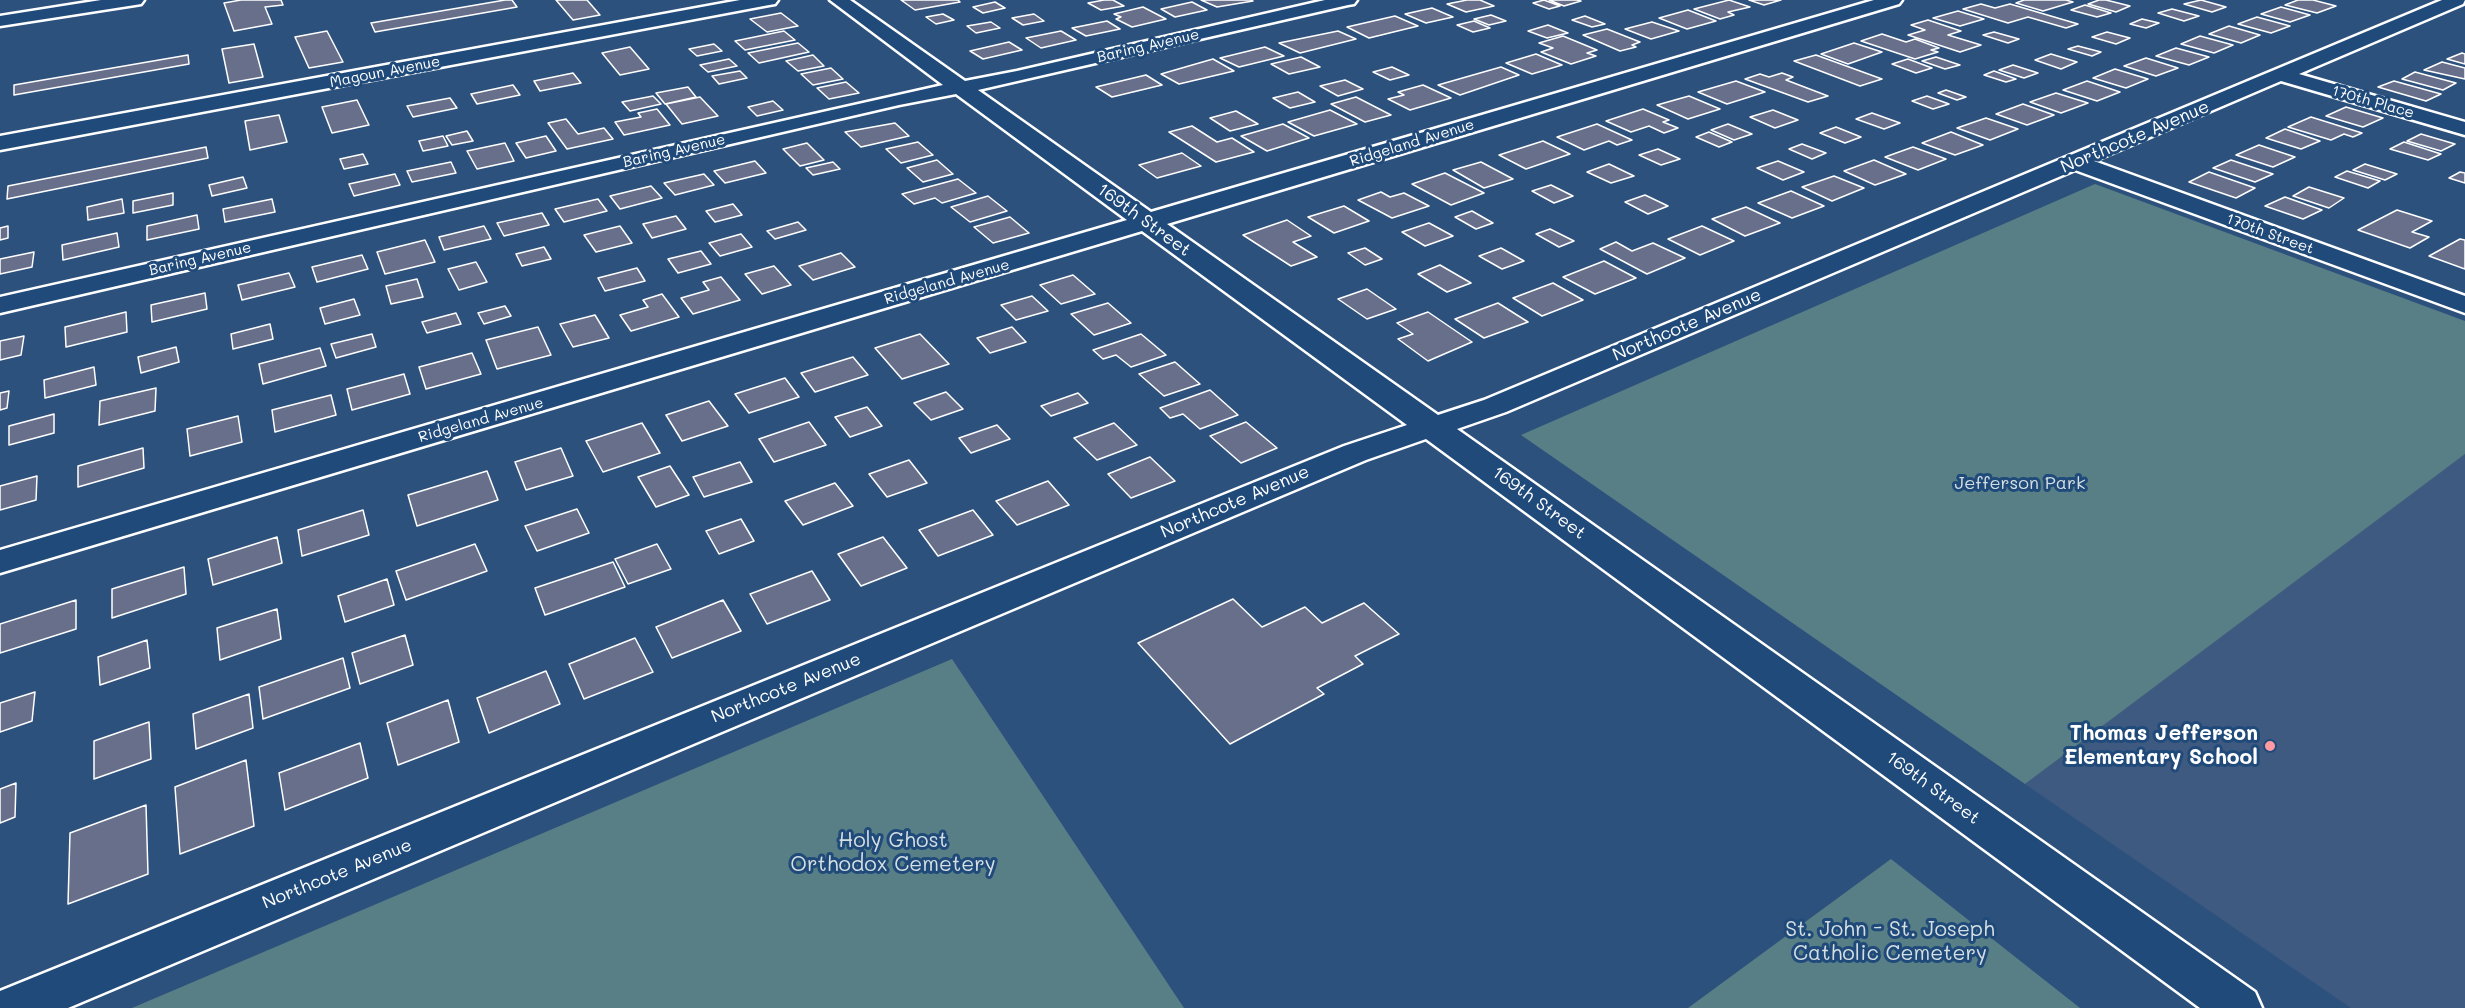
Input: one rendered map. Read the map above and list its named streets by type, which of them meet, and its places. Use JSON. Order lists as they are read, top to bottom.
{
  "streets": {
    "street": [
      "Baring Avenue",
      "Magoun Avenue",
      "170th Place",
      "Northcote Avenue",
      "Ridgeland Avenue",
      "169th Street",
      "170th Street"
    ]
  },
  "crossings": [
    ["Baring Avenue", "169th Street"],
    ["170th Place", "Northcote Avenue"],
    ["Northcote Avenue", "169th Street"],
    ["Northcote Avenue", "170th Street"],
    ["Ridgeland Avenue", "169th Street"]
  ],
  "parks": ["Jefferson Park", "Holy Ghost Orthodox Cemetery", "St. John - St. Joseph Catholic Cemetery"],
  "places": ["Thomas Jefferson Elementary School"]
}
